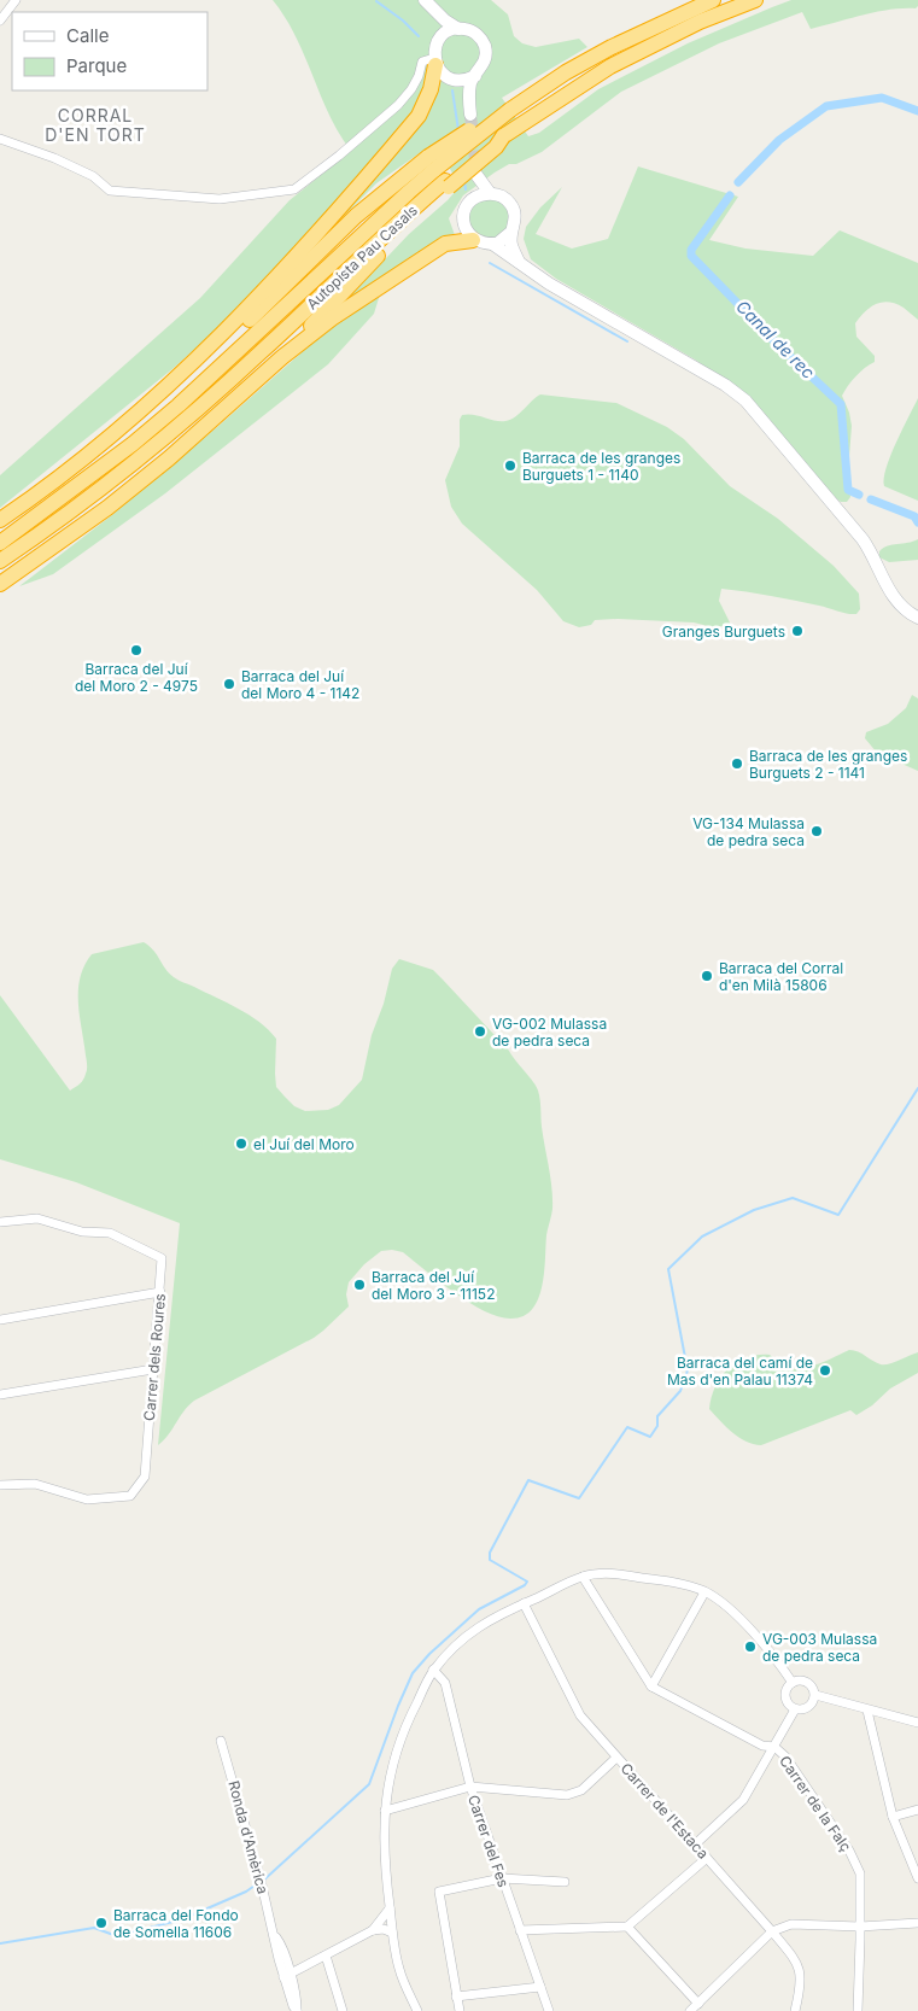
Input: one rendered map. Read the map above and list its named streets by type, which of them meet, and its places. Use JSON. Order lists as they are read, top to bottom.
{
  "streets": {
    "highway": ["Autopista Pau Casals"],
    "street": [
      "Carrer dels Roures",
      "Carrer de la Falç",
      "Carrer de l'Estaca",
      "Ronda d'Amèrica",
      "Carrer del Fes"
    ]
  },
  "districts": ["CORRAL D'EN TORT"],
  "water": ["Canal de rec"],
  "places": [
    "Barraca de les granges Burguets 1 - 1140",
    "Granges Burguets",
    "Barraca del Juí del Moro 2 - 4975",
    "Barraca del Juí del Moro 4 - 1142",
    "Barraca de les granges Burguets 2 - 1141",
    "VG-134 Mulassa de pedra seca",
    "Barraca del Corral d'en Milà 15806",
    "VG-002 Mulassa de pedra seca",
    "el Juí del Moro",
    "Barraca del Juí del Moro 3 - 11152",
    "Barraca del camí de Mas d'en Palau 11374",
    "VG-003 Mulassa de pedra seca",
    "Barraca del Fondo de Somella 11606"
  ],
  "legend": ["Calle", "Parque"]
}
